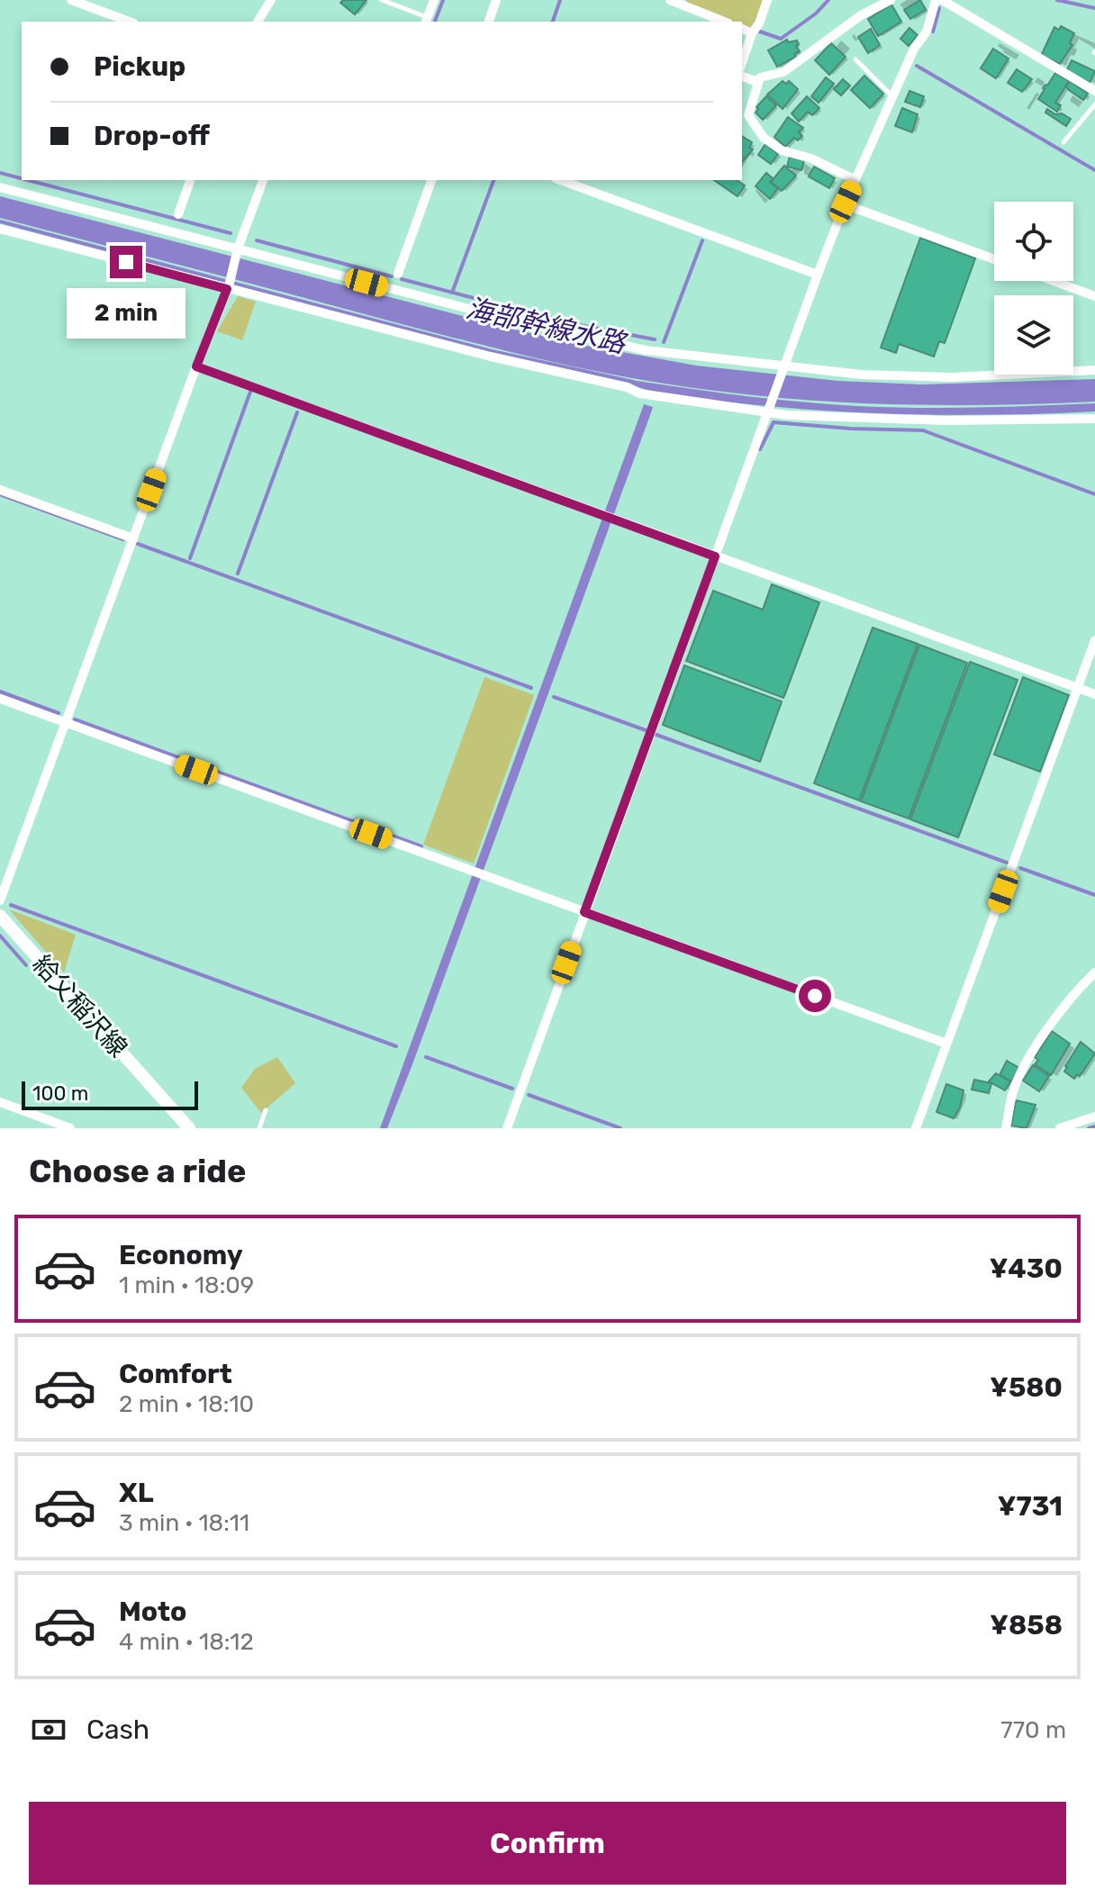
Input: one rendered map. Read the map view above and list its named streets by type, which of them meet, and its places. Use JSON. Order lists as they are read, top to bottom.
{
  "streets": {
    "main road": ["給父稲沢線"]
  },
  "water": ["海部幹線水路"],
  "scale_bar": "100 m",
  "page": {
    "banner": ["Pickup", "Drop-off"],
    "bubble": "2 min",
    "scale": "100 m",
    "heading": "Choose a ride",
    "list": [
      {
        "name": "Economy",
        "note": "1 min · 18:09",
        "value": "¥430"
      },
      {
        "name": "Comfort",
        "note": "2 min · 18:10",
        "value": "¥580"
      },
      {
        "name": "XL",
        "note": "3 min · 18:11",
        "value": "¥731"
      },
      {
        "name": "Moto",
        "note": "4 min · 18:12",
        "value": "¥858"
      }
    ],
    "pay": ["Cash", "770 m"],
    "buttons": "Confirm"
  }
}
